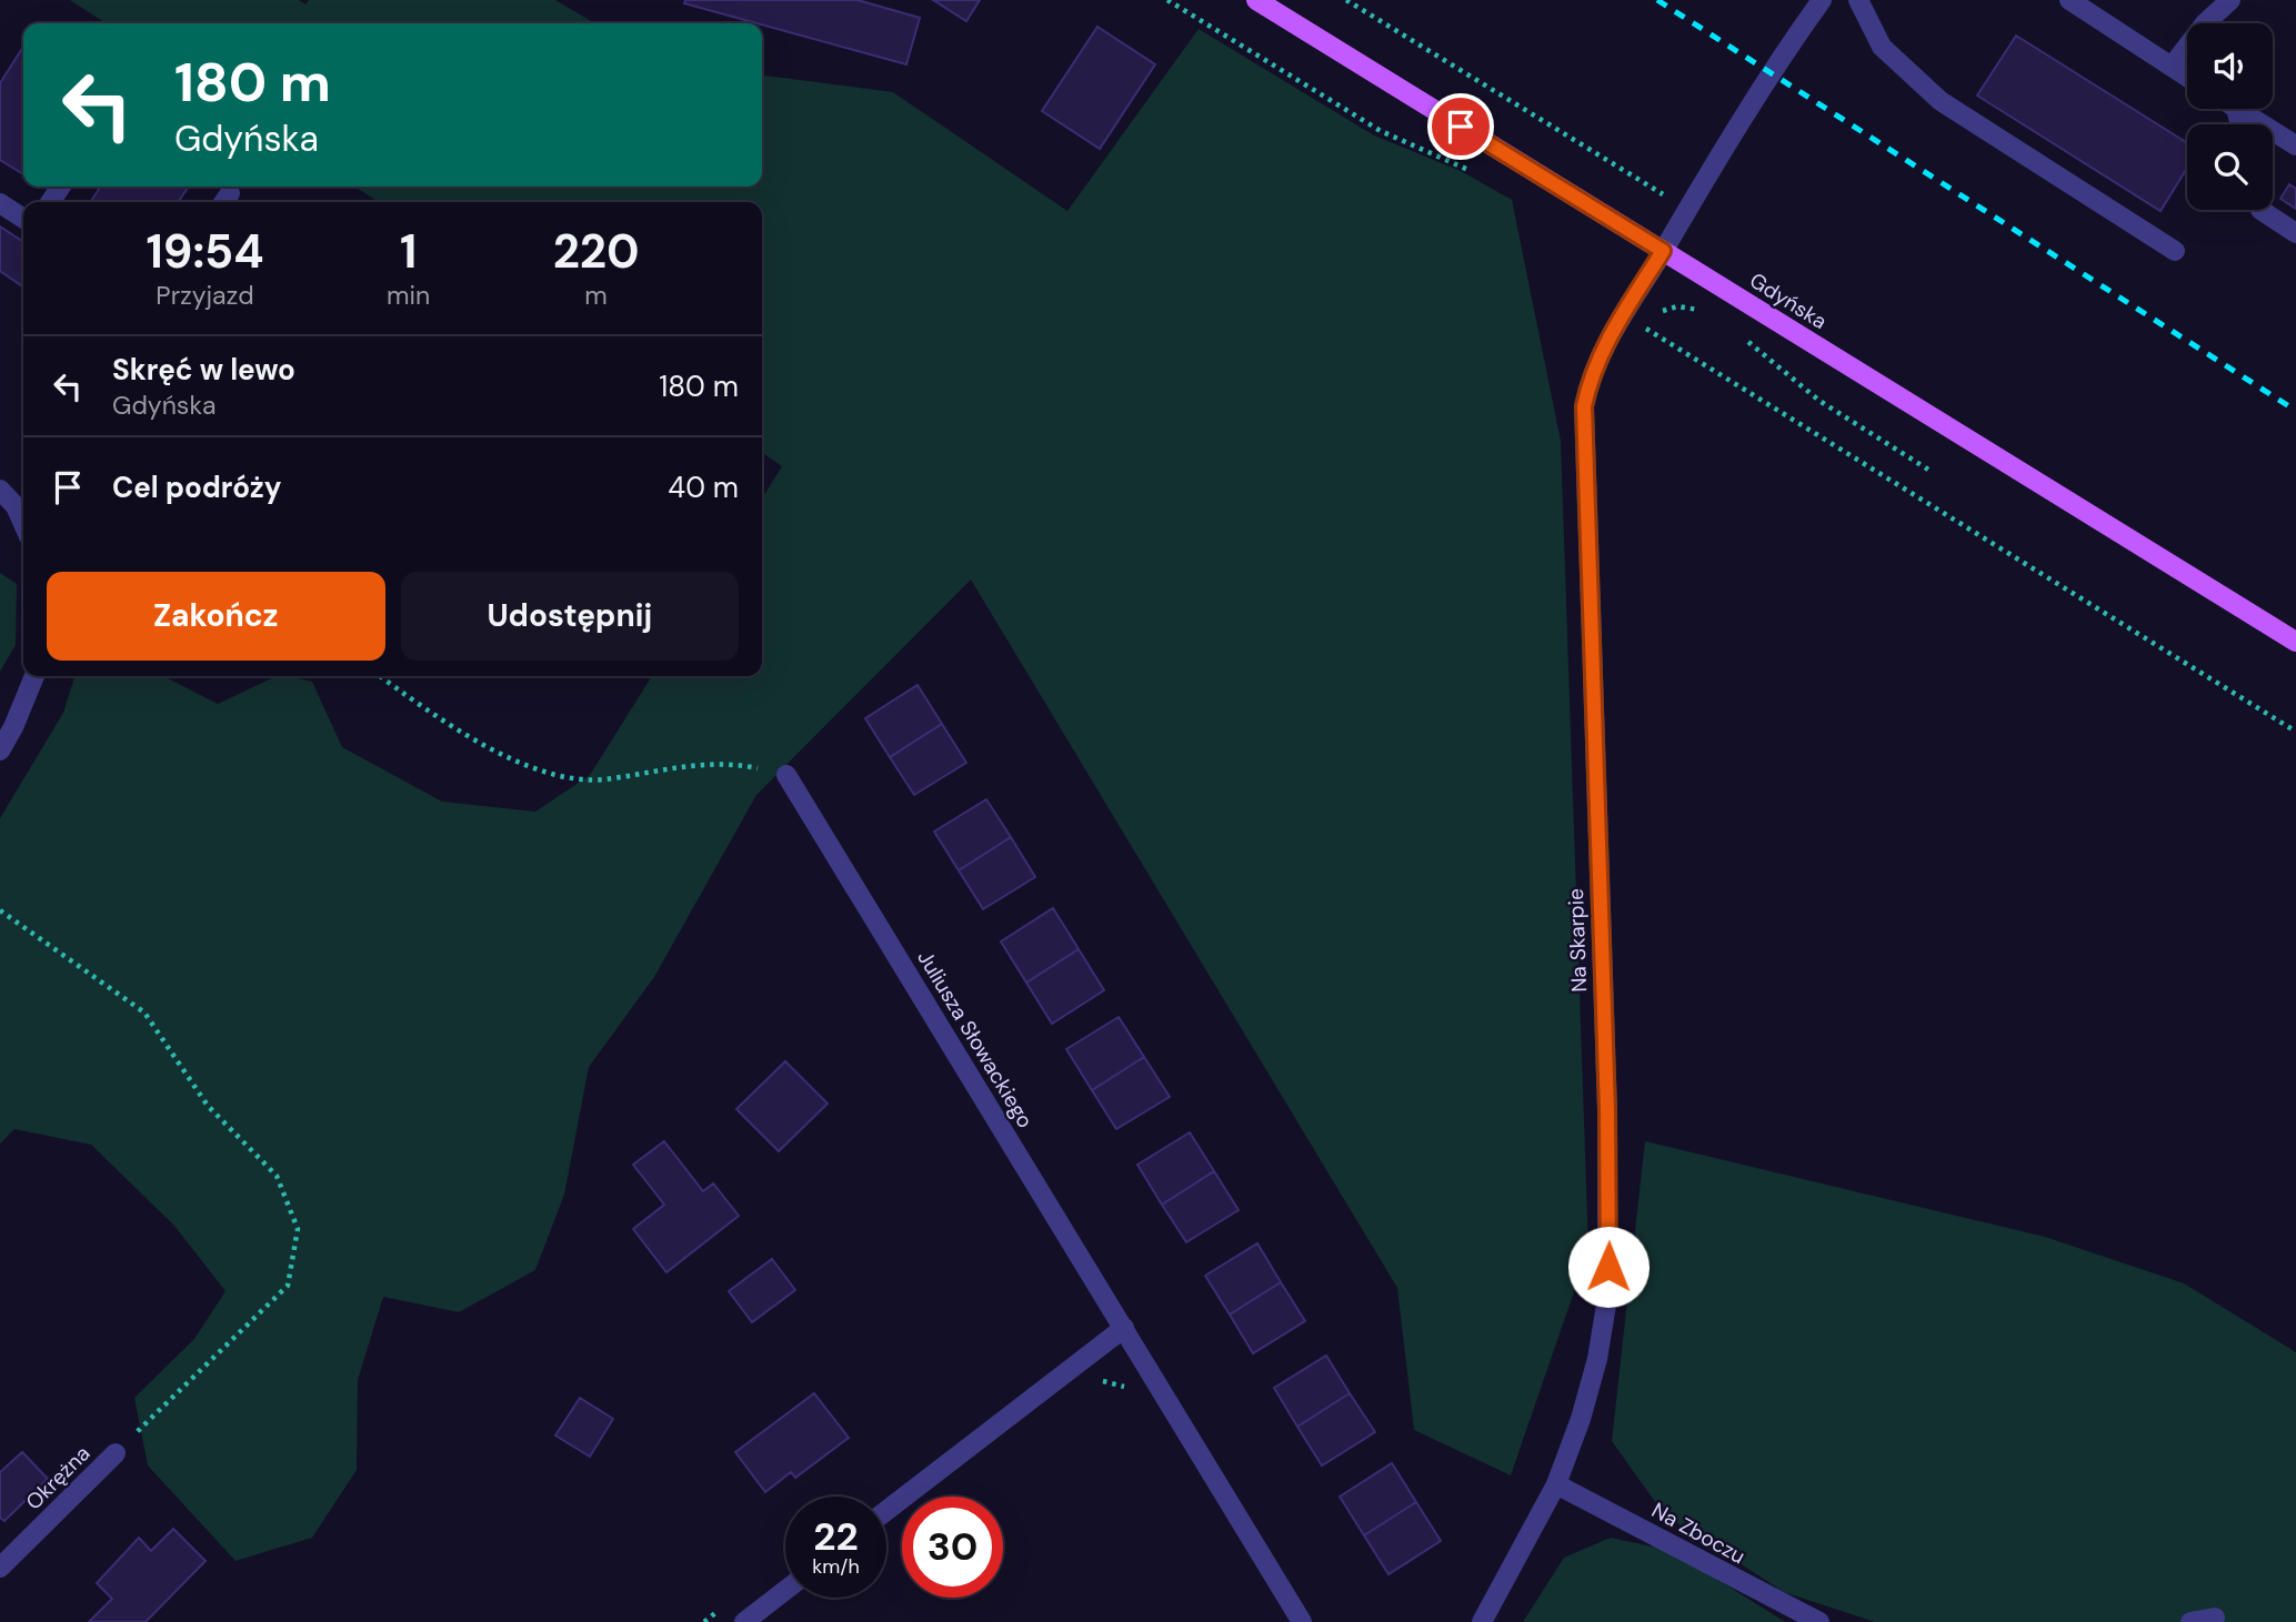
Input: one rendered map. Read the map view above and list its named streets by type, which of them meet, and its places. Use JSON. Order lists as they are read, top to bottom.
{
  "streets": {
    "main road": ["Gdyńska"],
    "street": [
      "Na Skarpie",
      "Juliusza Słowackiego",
      "Okrężna",
      "Na Zboczu"
    ]
  },
  "crossings": [
    ["Gdyńska", "Na Skarpie"],
    ["Na Skarpie", "Na Zboczu"]
  ],
  "page": {
    "turn": ["180 m", "Gdyńska"],
    "eta": [
      "19:54",
      "Przyjazd",
      "1",
      "min",
      "220",
      "m"
    ],
    "list": [
      {
        "name": "Skręć w lewo",
        "note": "Gdyńska",
        "value": "180 m"
      },
      {
        "name": "Cel podróży",
        "value": "40 m"
      }
    ],
    "buttons": ["Zakończ", "Udostępnij"],
    "speed": "22 km/h",
    "limit": "30"
  }
}
